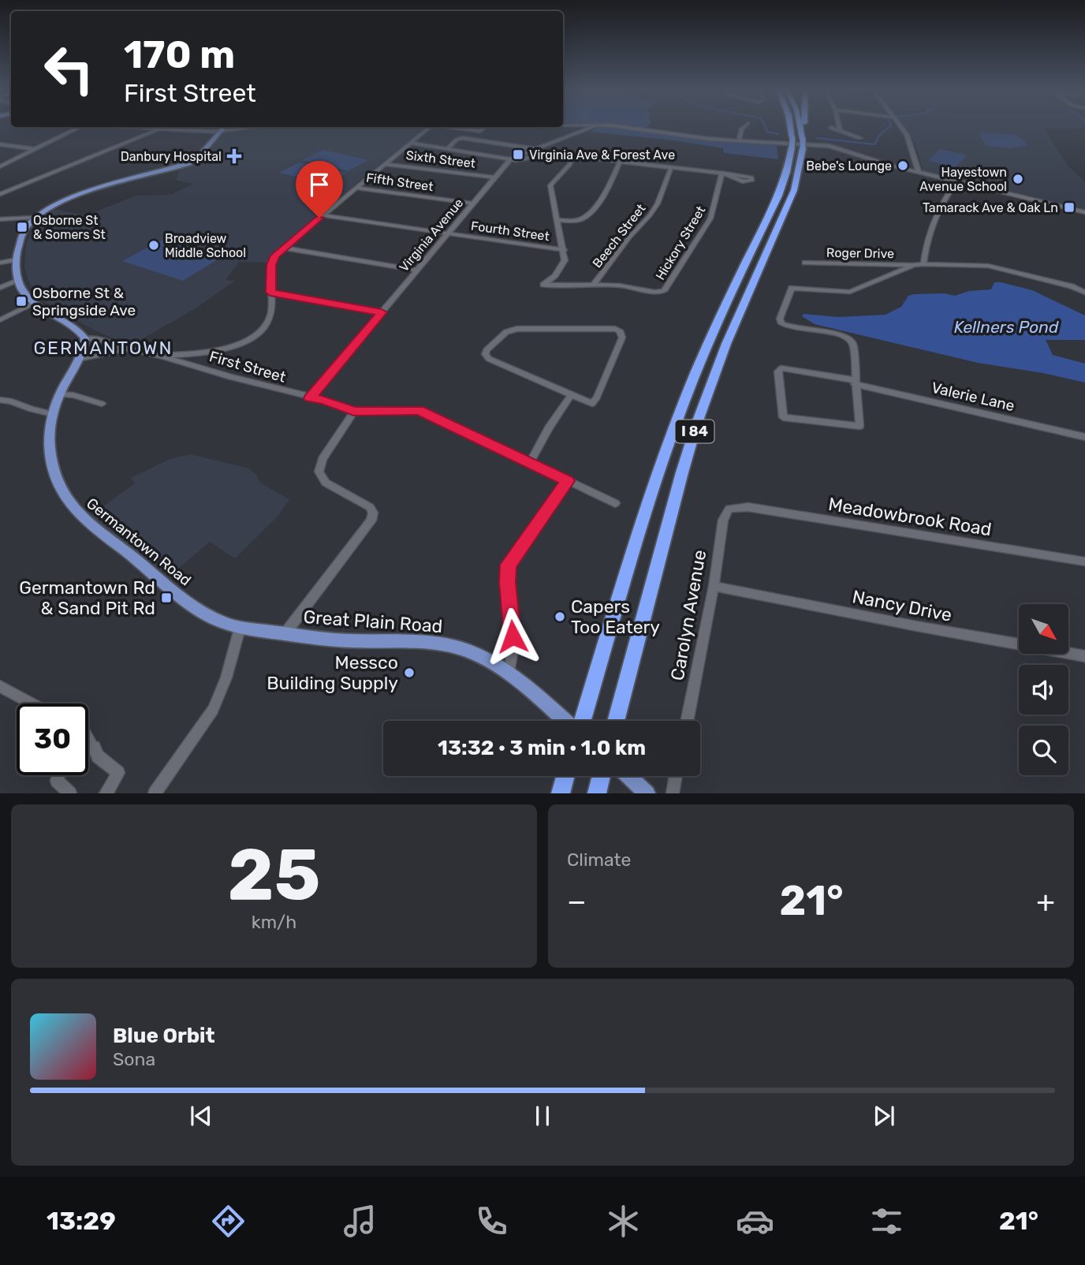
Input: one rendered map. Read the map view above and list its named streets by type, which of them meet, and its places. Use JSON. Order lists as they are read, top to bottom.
{
  "streets": {
    "highway": ["I 84"],
    "main road": ["Germantown Road", "Great Plain Road"],
    "street": [
      "Sixth Street",
      "Fifth Street",
      "Fourth Street",
      "Virginia Avenue",
      "Beech Street",
      "Hickory Street",
      "Roger Drive",
      "First Street",
      "Valerie Lane",
      "Meadowbrook Road",
      "Nancy Drive",
      "Carolyn Avenue"
    ]
  },
  "crossings": [
    ["Sixth Street", "Virginia Avenue"],
    ["Fifth Street", "Virginia Avenue"],
    ["Fourth Street", "Virginia Avenue"],
    ["Virginia Avenue", "First Street"],
    ["Beech Street", "Hickory Street"],
    ["First Street", "Germantown Road"],
    ["Meadowbrook Road", "Carolyn Avenue"],
    ["Germantown Road", "Great Plain Road"],
    ["Nancy Drive", "Carolyn Avenue"]
  ],
  "districts": ["GERMANTOWN"],
  "water": ["Kellners Pond"],
  "places": {
    "transit": [
      "Virginia Ave & Forest Ave",
      "Tamarack Ave & Oak Ln",
      "Osborne St & Somers St",
      "Osborne St & Springside Ave",
      "Germantown Rd & Sand Pit Rd"
    ],
    "health": ["Danbury Hospital"],
    "other": [
      "Bebe's Lounge",
      "Hayestown Avenue School",
      "Broadview Middle School",
      "Capers Too Eatery",
      "Messco Building Supply"
    ]
  },
  "north": "bottom right",
  "page": {
    "turn": ["170 m", "First Street"],
    "limit": "30",
    "trip": "13:32 · 3 min · 1.0 km",
    "tile": [
      ["25", "km/h"],
      "Climate"
    ],
    "heat": ["−", "21°", "+"],
    "song": ["Blue Orbit", "Sona"],
    "tabs": ["13:29", "21°"]
  }
}
